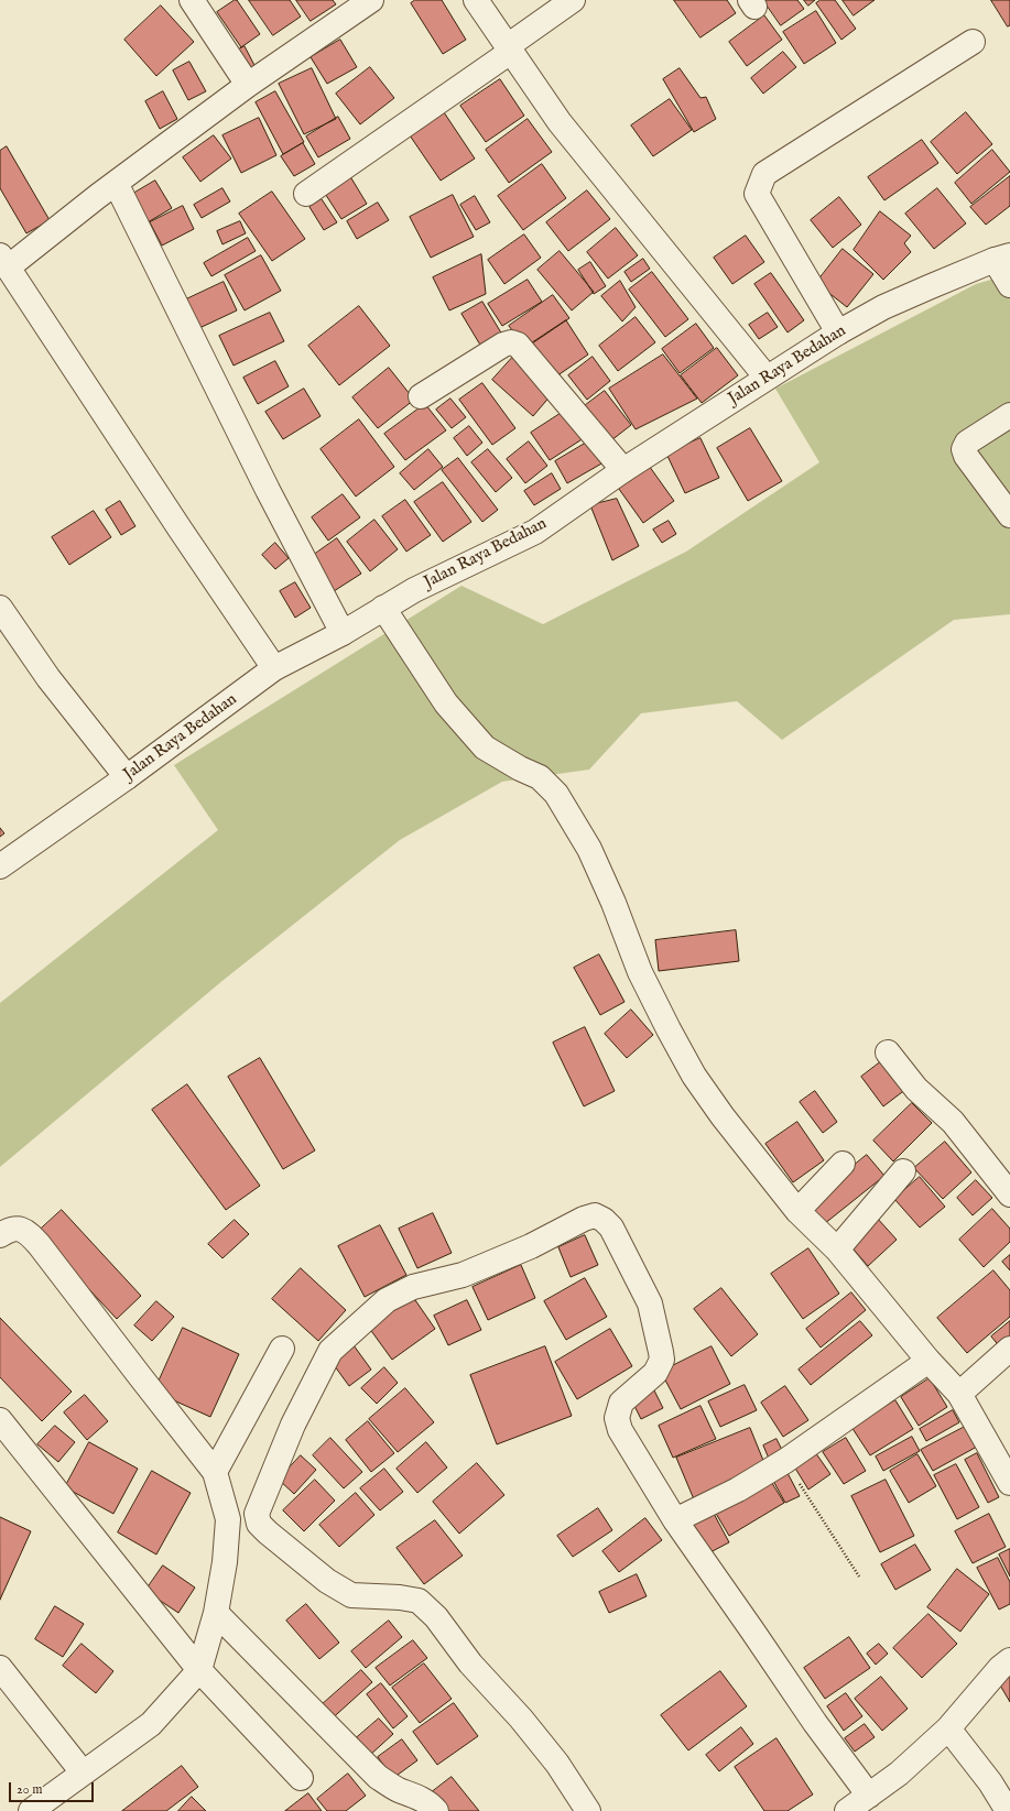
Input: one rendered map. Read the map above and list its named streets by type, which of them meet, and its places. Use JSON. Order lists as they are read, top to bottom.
{
  "streets": {
    "street": ["Jalan Raya Bedahan"]
  },
  "scale_bar": "20 m"
}
